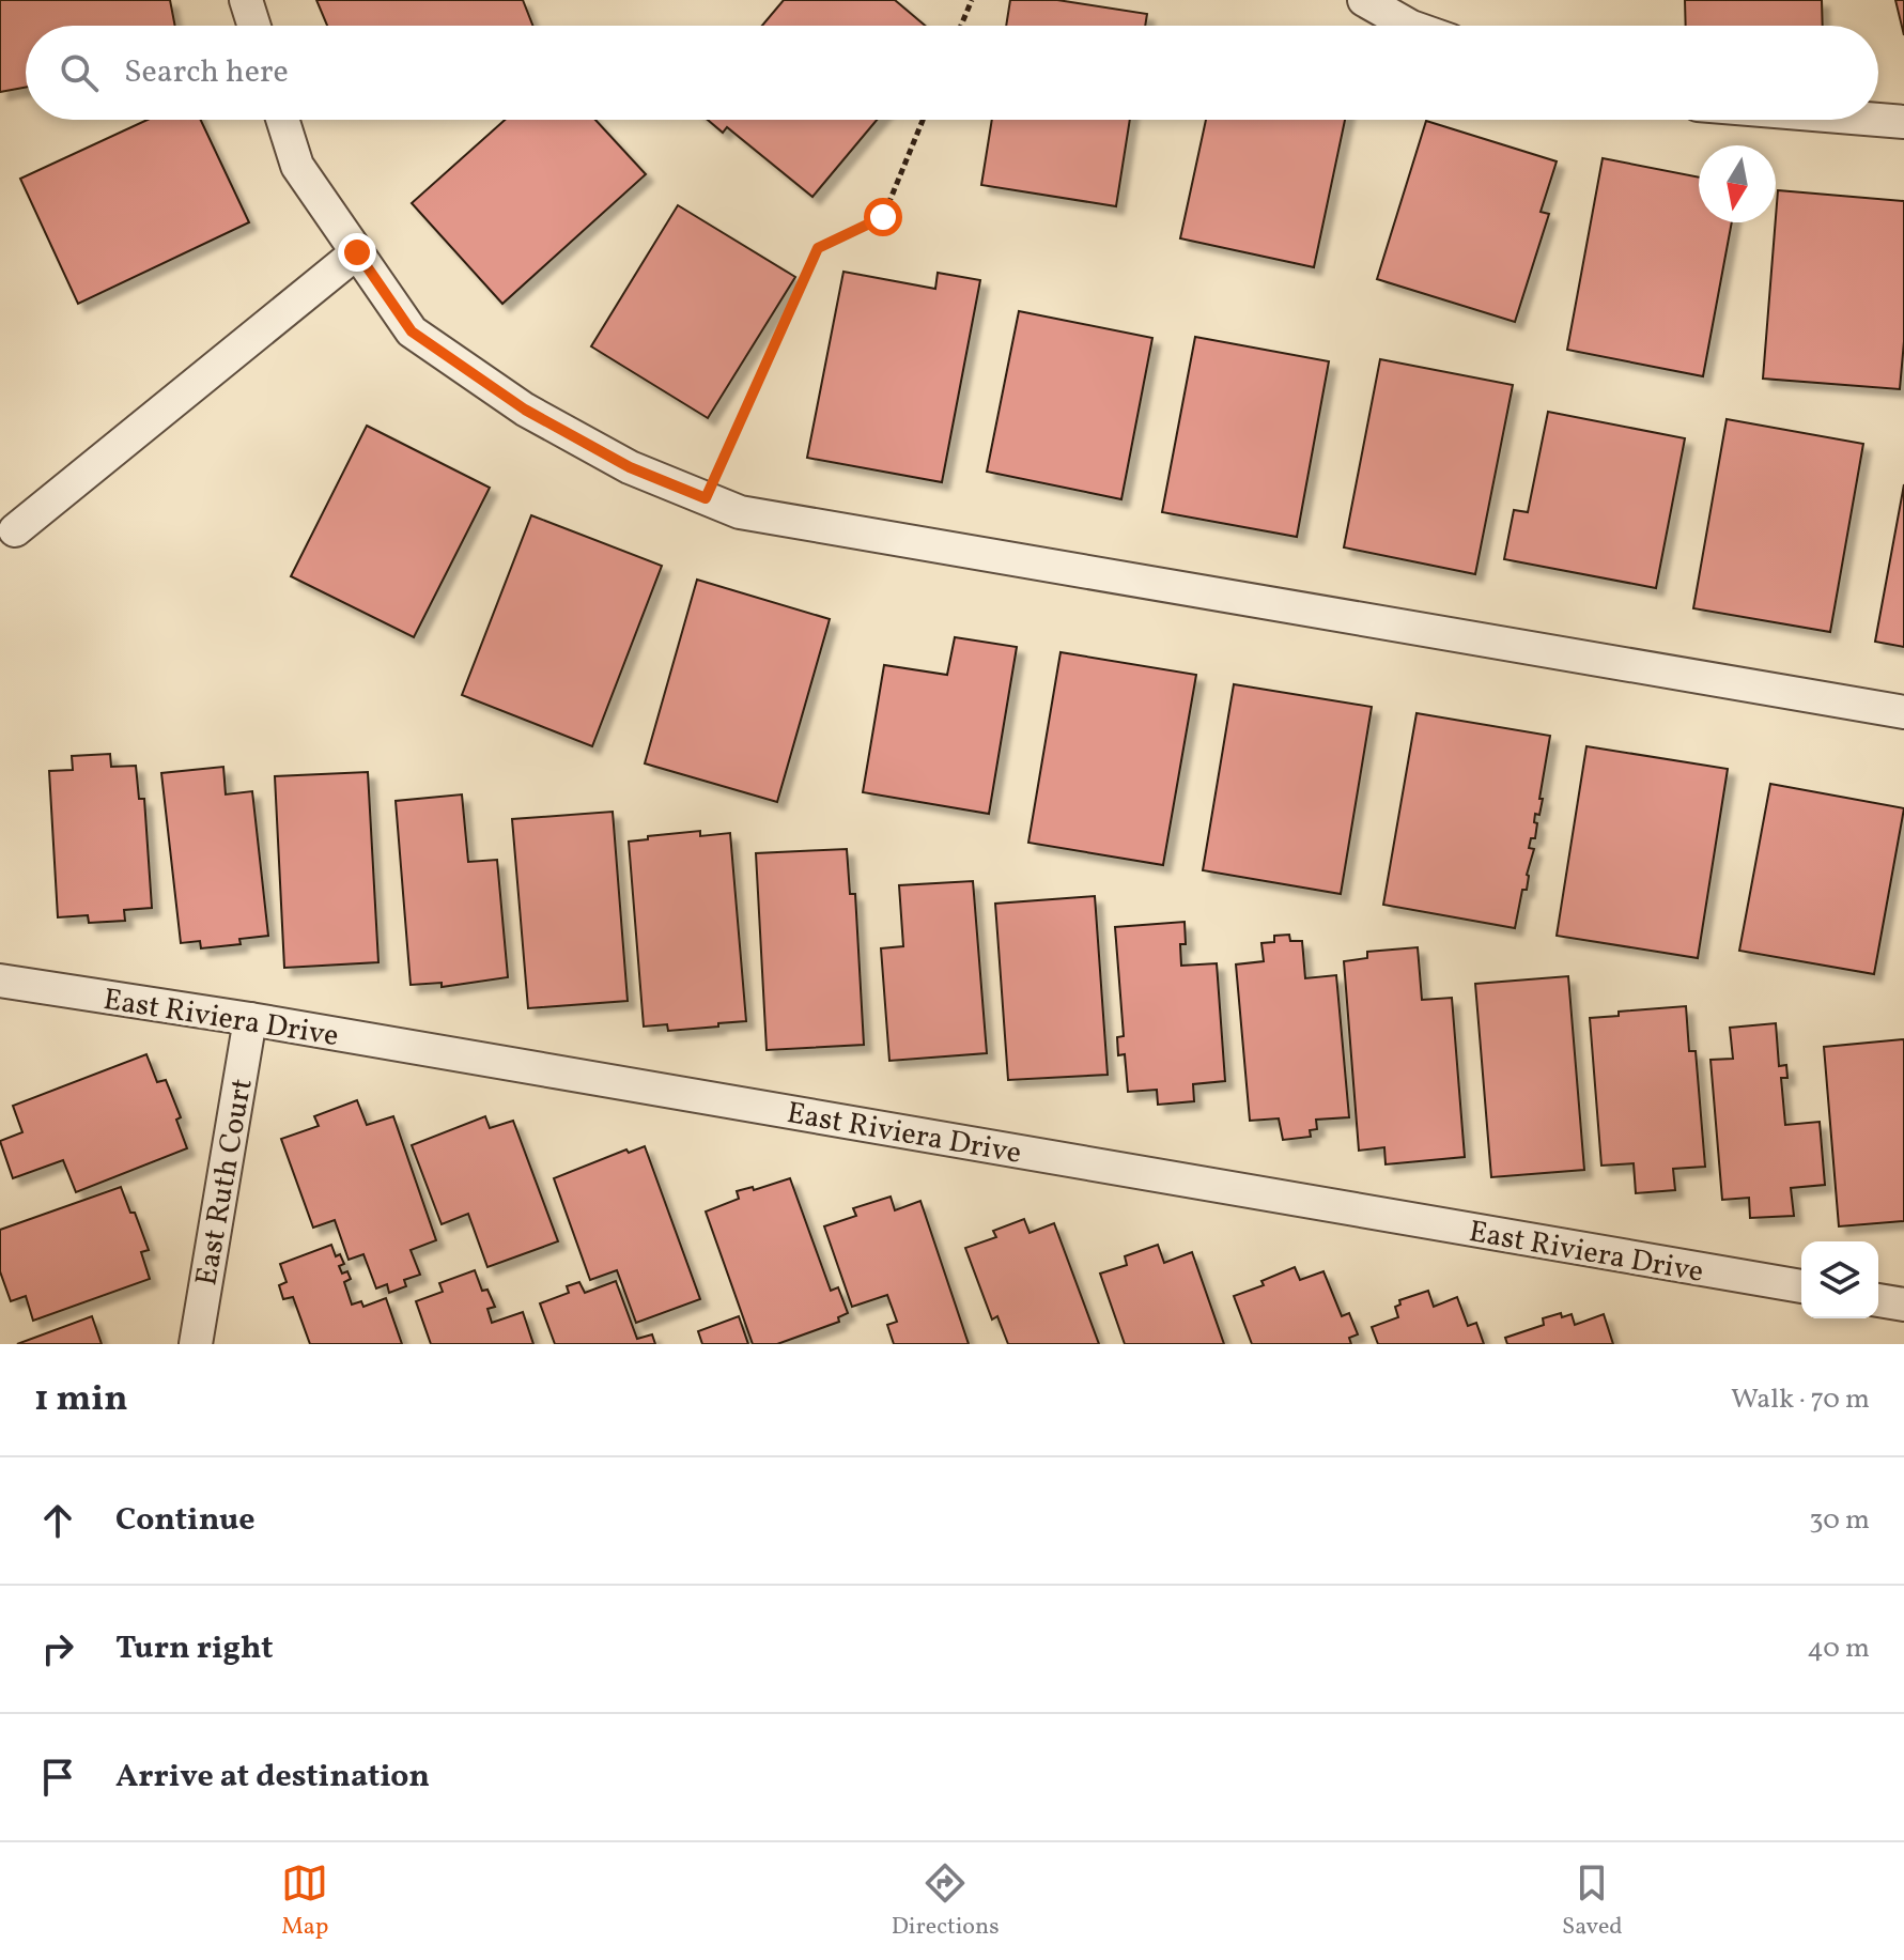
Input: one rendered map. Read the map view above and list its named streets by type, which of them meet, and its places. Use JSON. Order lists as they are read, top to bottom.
{
  "streets": {
    "lane": ["East Riviera Drive", "East Ruth Court"]
  },
  "crossings": [
    ["East Riviera Drive", "East Ruth Court"]
  ],
  "north": "bottom",
  "page": {
    "search": "Search here",
    "heading": ["1 min", "Walk · 70 m"],
    "list": [
      ["Continue", "30 m"],
      ["Turn right", "40 m"],
      "Arrive at destination"
    ],
    "nav": ["Map", "Directions", "Saved"]
  }
}
